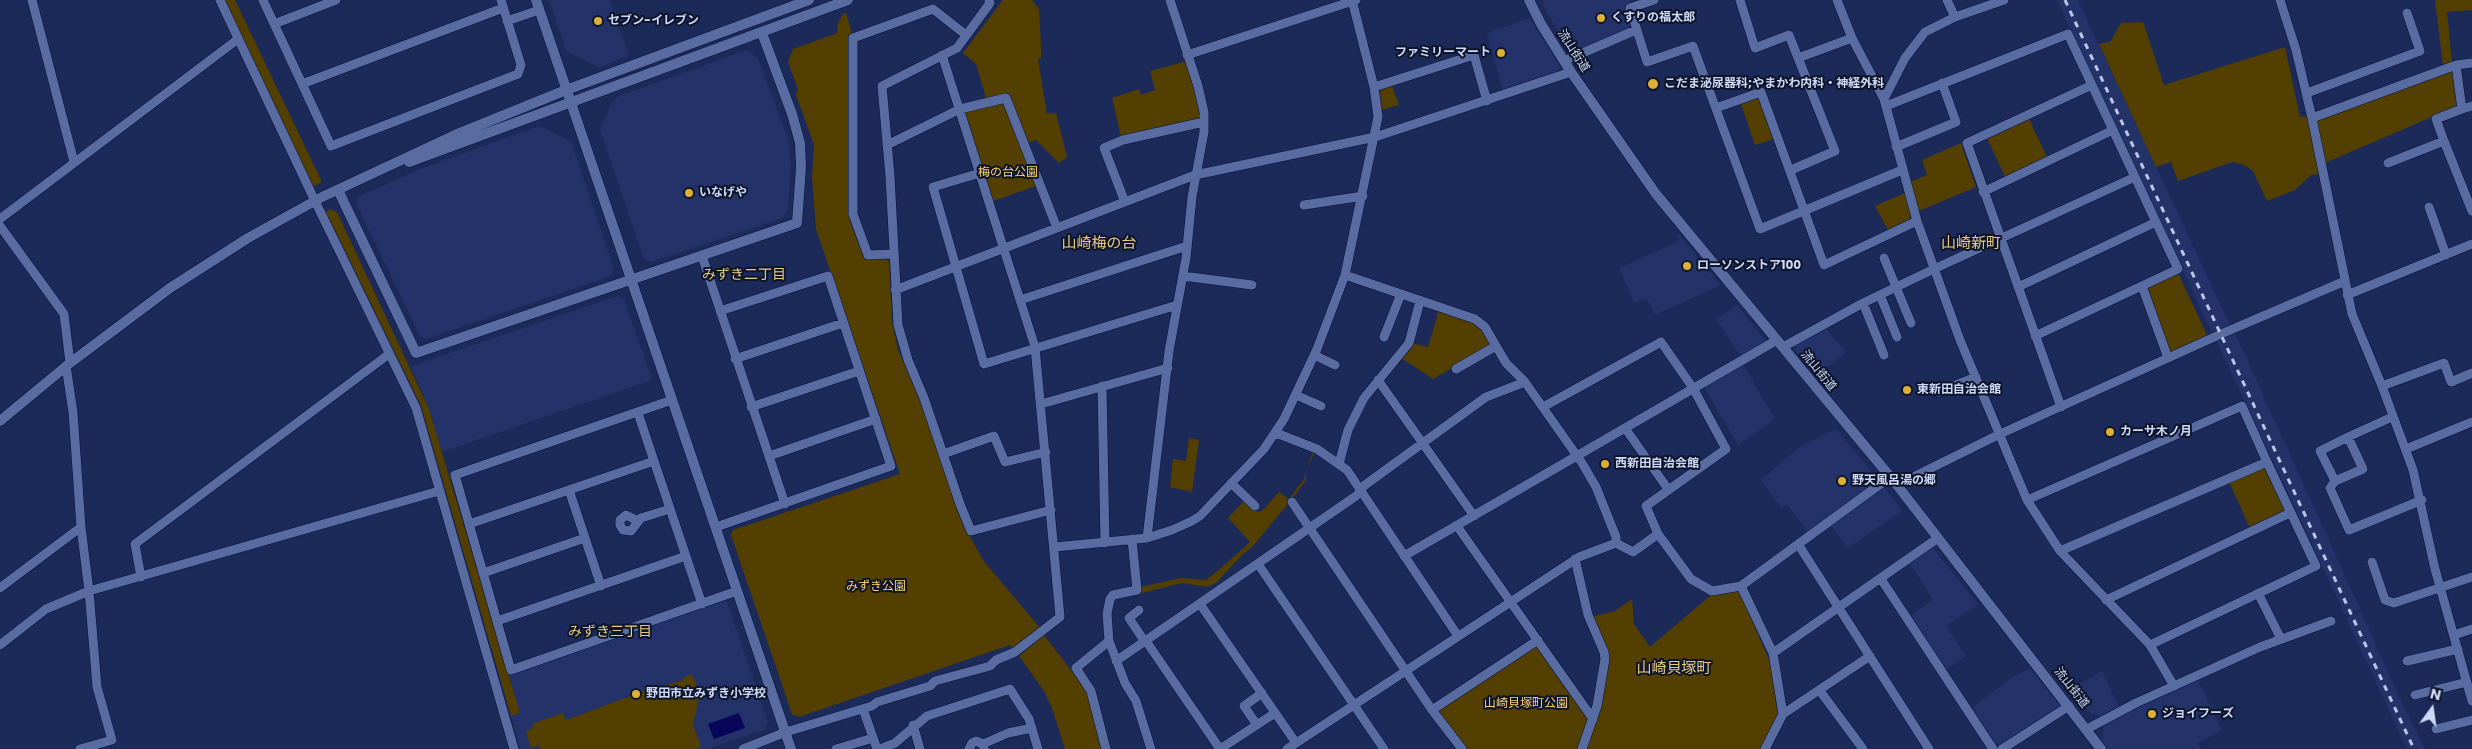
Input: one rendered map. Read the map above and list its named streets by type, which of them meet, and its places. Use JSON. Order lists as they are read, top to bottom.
{
  "streets": {
    "street": ["流山街道"]
  },
  "districts": [
    "山崎梅の台",
    "山崎新町",
    "みずき二丁目",
    "みずき三丁目",
    "山崎貝塚町"
  ],
  "parks": ["梅の台公園", "みずき公園", "山崎貝塚町公園"],
  "places": [
    "くすりの福太郎",
    "セブン-イレブン",
    "ファミリーマート",
    "こだま泌尿器科;やまかわ内科・神経外科",
    "いなげや",
    "ローソンストア100",
    "東新田自治会館",
    "カーサ木ノ月",
    "西新田自治会館",
    "野天風呂湯の郷",
    "野田市立みずき小学校",
    "ジョイフーズ"
  ],
  "north": "top"
}
